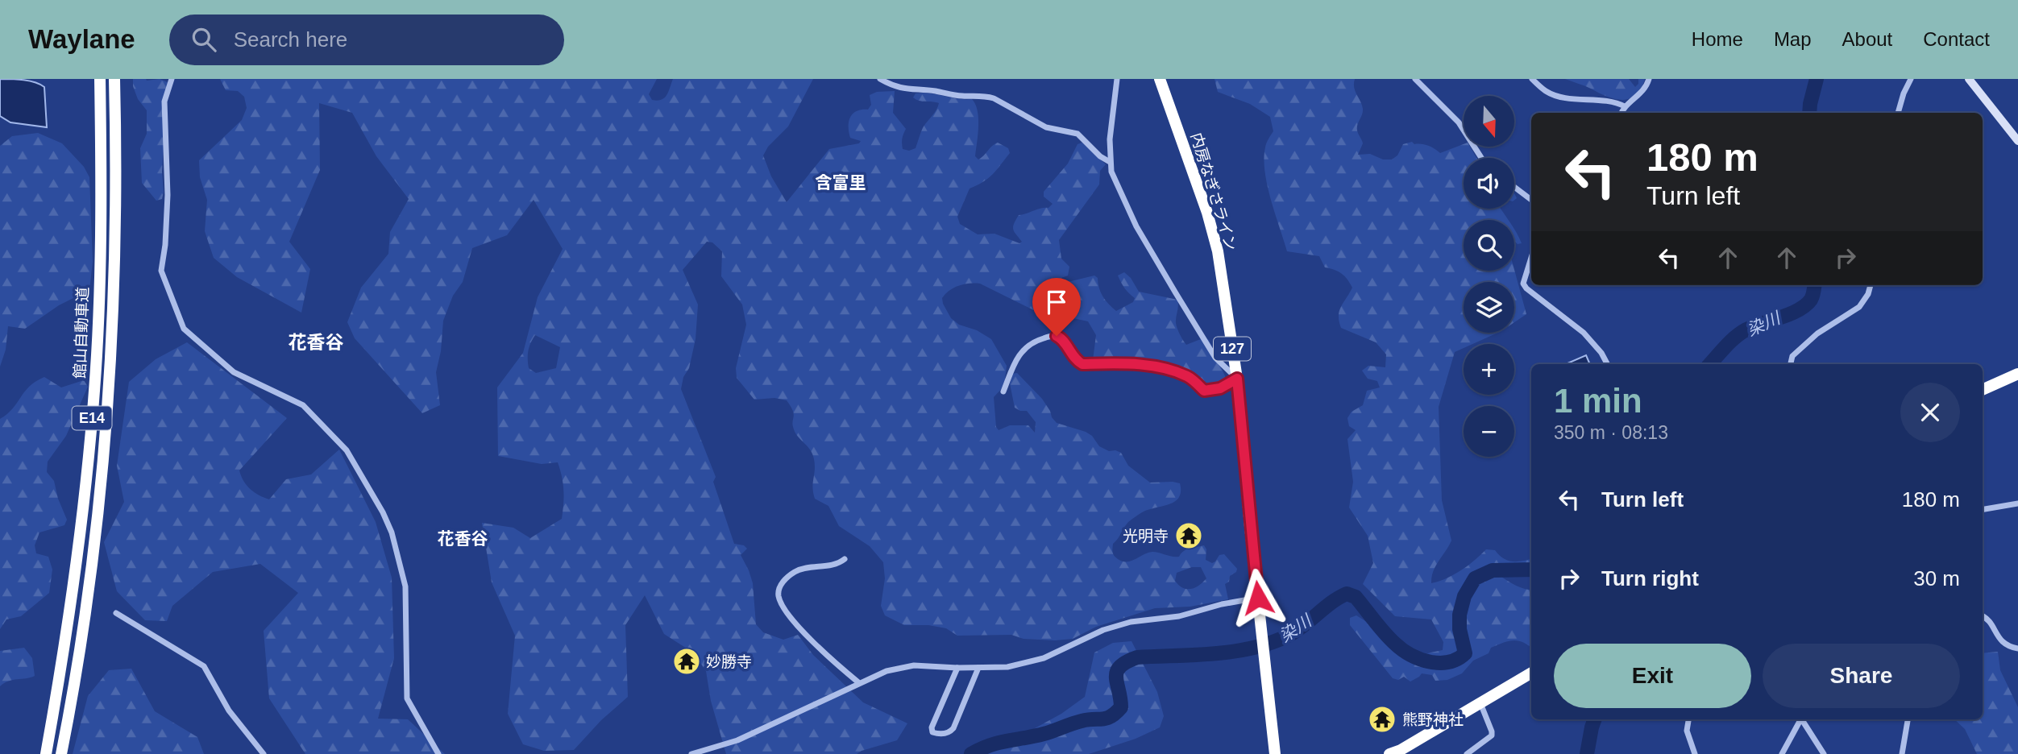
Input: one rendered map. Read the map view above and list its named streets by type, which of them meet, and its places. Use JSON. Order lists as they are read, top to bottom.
{
  "streets": {
    "highway": [
      "内房なぎさライン",
      "館山自動車道",
      "127",
      "E14"
    ]
  },
  "districts": ["含富里", "花香谷", "花香谷"],
  "water": ["染川"],
  "places": {
    "temple": ["光明寺", "妙勝寺", "熊野神社"]
  },
  "north": "bottom",
  "page": {
    "header": "Waylane",
    "search": "Search here",
    "nav": [
      "Home",
      "Map",
      "About",
      "Contact"
    ],
    "map_buttons": ["+", "−"],
    "turn": ["180 m", "Turn left"],
    "heading": ["1 min", "350 m · 08:13"],
    "list": [
      {
        "name": "Turn left",
        "value": "180 m"
      },
      {
        "name": "Turn right",
        "value": "30 m"
      }
    ],
    "buttons": ["Exit", "Share"]
  }
}
